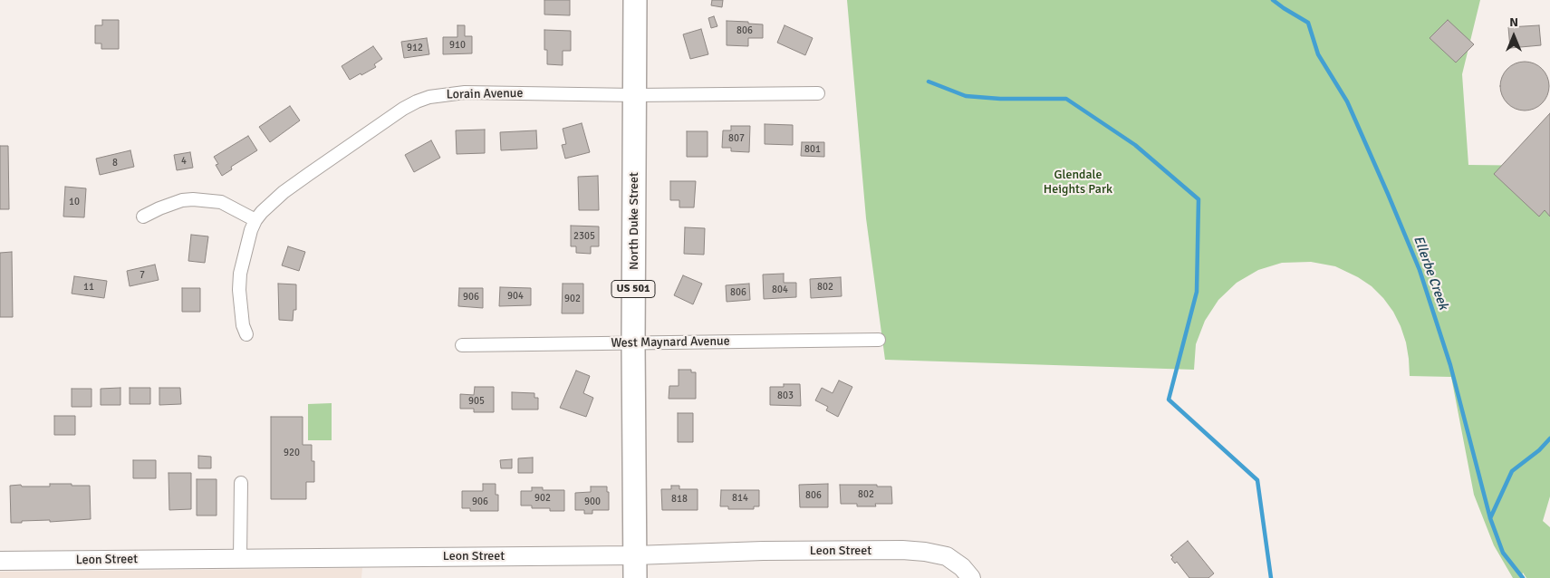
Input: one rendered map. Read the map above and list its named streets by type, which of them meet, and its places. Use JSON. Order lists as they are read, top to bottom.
{
  "streets": {
    "highway": ["North Duke Street", "US 501"],
    "street": ["Lorain Avenue", "West Maynard Avenue", "Leon Street"]
  },
  "crossings": [
    ["Lorain Avenue", "North Duke Street"],
    ["North Duke Street", "West Maynard Avenue"],
    ["North Duke Street", "Leon Street"]
  ],
  "water": ["Ellerbe Creek"],
  "parks": ["Glendale Heights Park"],
  "house_numbers": [
    "806",
    "910",
    "912",
    "807",
    "801",
    "4",
    "8",
    "10",
    "2305",
    "7",
    "11",
    "802",
    "804",
    "806",
    "904",
    "906",
    "902",
    "803",
    "905",
    "920",
    "802",
    "806",
    "902",
    "814",
    "818",
    "906",
    "900"
  ],
  "north": "top"
}
